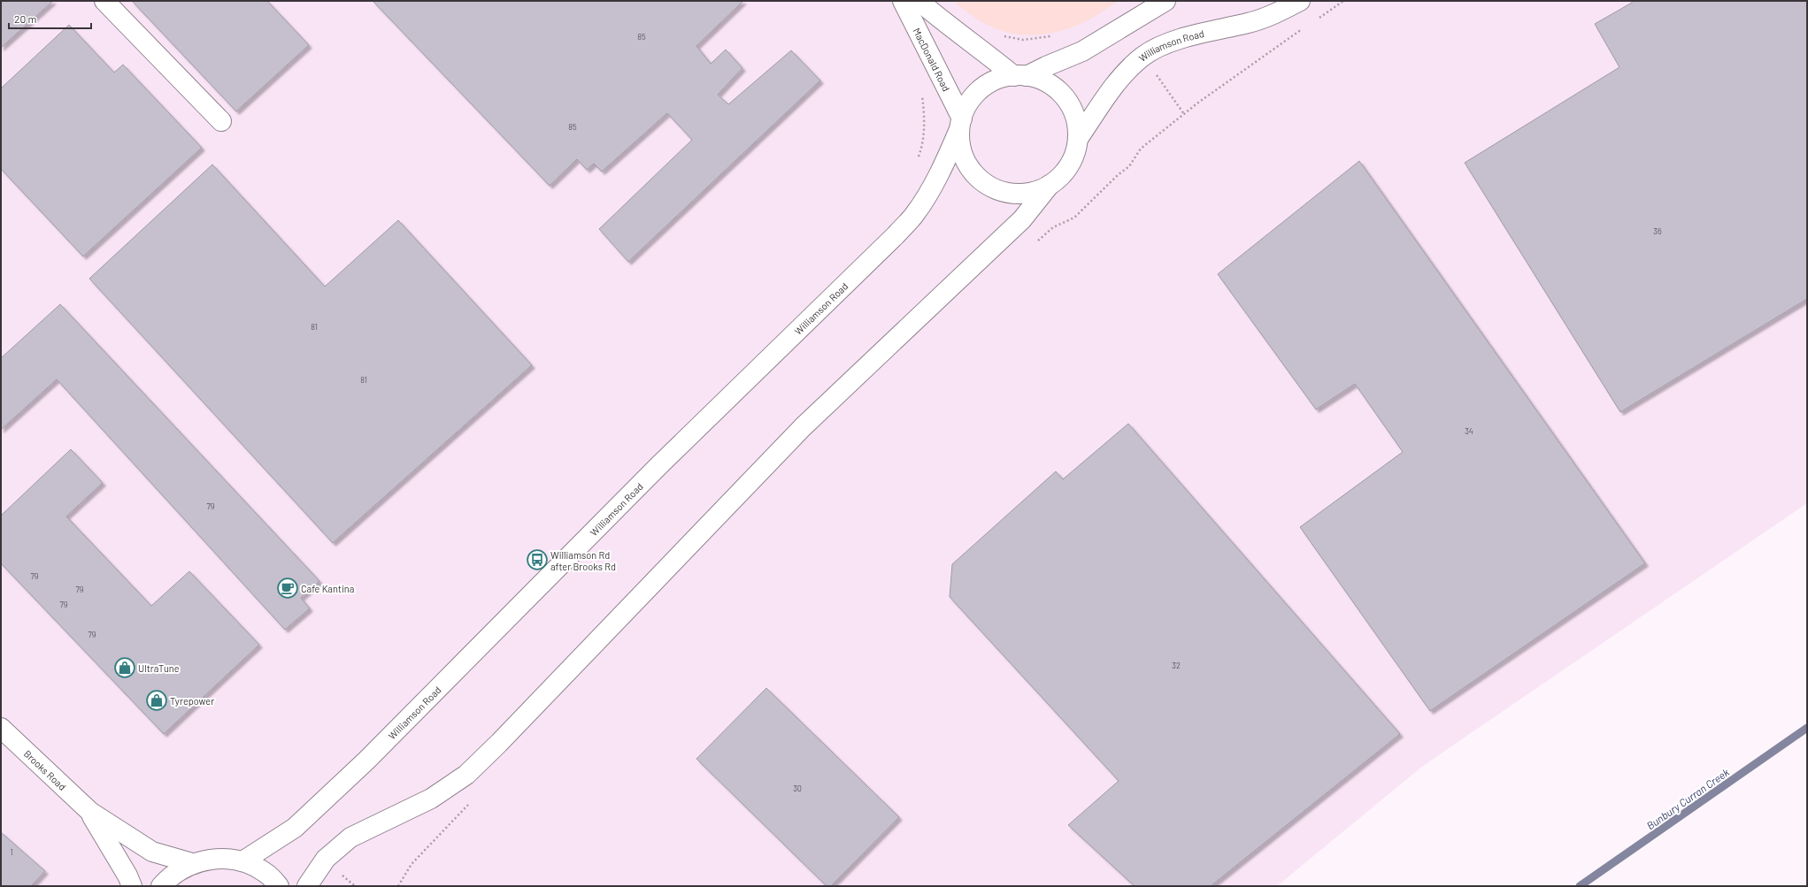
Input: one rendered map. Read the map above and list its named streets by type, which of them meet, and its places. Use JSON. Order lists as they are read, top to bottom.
{
  "streets": {
    "main road": ["Williamson Road", "MacDonald Road", "Brooks Road"]
  },
  "crossings": [
    ["Williamson Road", "MacDonald Road"]
  ],
  "water": ["Bunbury Curran Creek"],
  "places": {
    "bus stop": ["Williamson Rd after Brooks Rd"],
    "cafe": ["Cafe Kantina"],
    "shop": ["UltraTune", "Tyrepower"]
  },
  "house_numbers": [
    "85",
    "85",
    "36",
    "81",
    "81",
    "34",
    "79",
    "79",
    "79",
    "79",
    "79",
    "32",
    "30",
    "1"
  ],
  "scale_bar": "20 m"
}
